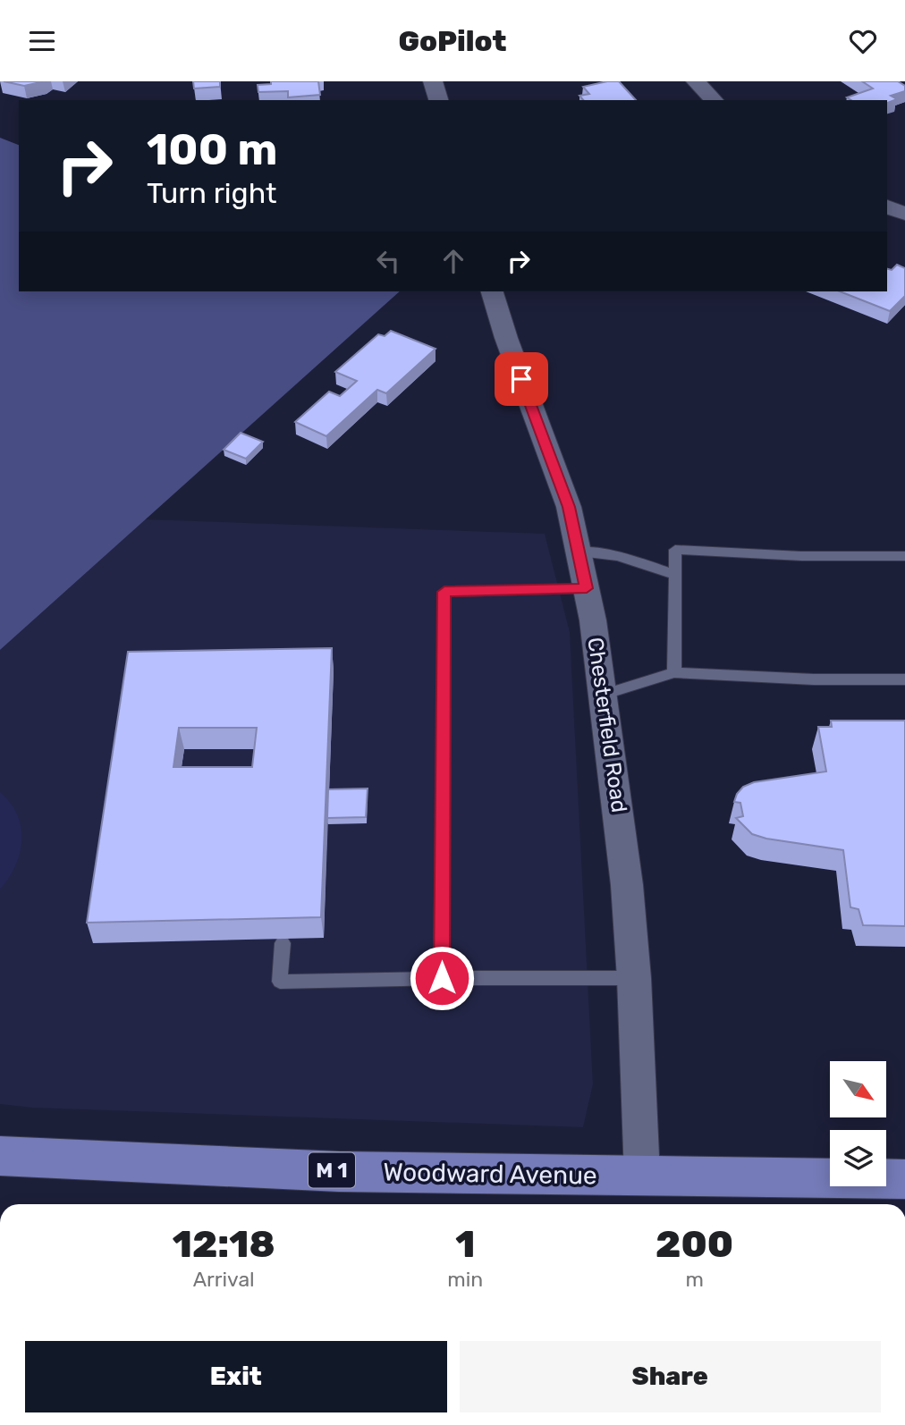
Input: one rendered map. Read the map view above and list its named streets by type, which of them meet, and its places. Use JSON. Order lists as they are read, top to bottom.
{
  "streets": {
    "main road": ["M 1", "Woodward Avenue"],
    "street": ["Chesterfield Road"]
  },
  "crossings": [
    ["Chesterfield Road", "Woodward Avenue"]
  ],
  "north": "bottom right",
  "page": {
    "header": "GoPilot",
    "turn": ["100 m", "Turn right"],
    "eta": [
      "12:18",
      "Arrival",
      "1",
      "min",
      "200",
      "m"
    ],
    "buttons": ["Exit", "Share"]
  }
}
